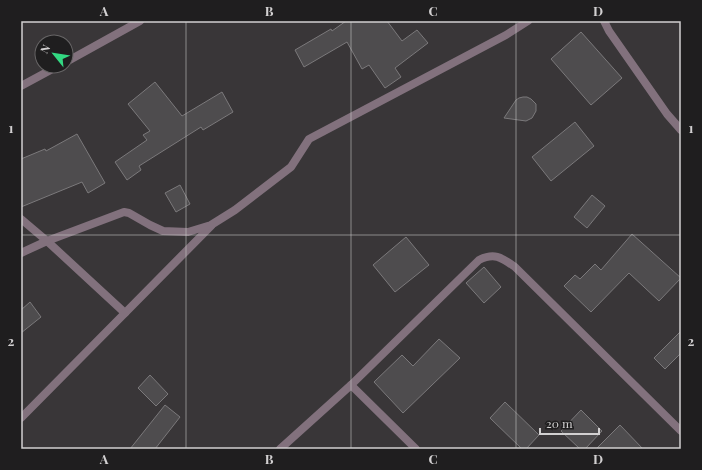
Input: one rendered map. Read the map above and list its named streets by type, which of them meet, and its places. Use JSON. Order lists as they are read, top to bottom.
{
  "scale_bar": "20 m",
  "north": "top left",
  "grid": {
    "columns": [
      "A",
      "B",
      "C",
      "D"
    ],
    "rows": ["1", "2"]
  }
}
